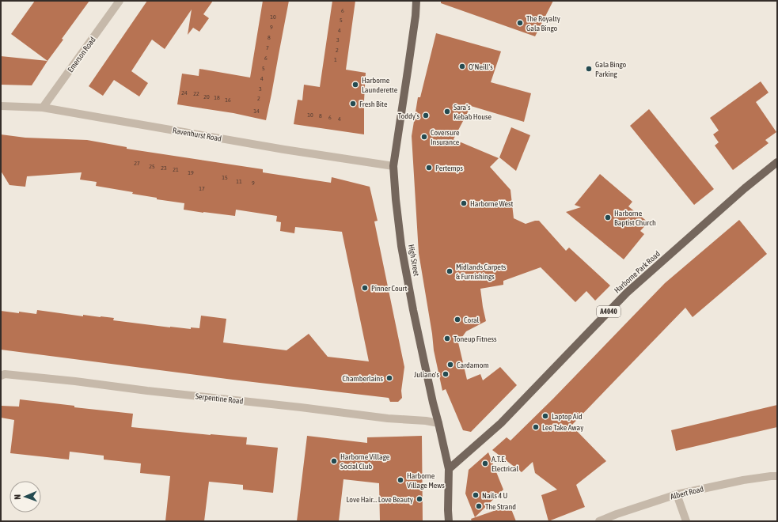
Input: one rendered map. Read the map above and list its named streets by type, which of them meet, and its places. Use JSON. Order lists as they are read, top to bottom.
{
  "streets": {
    "main road": ["High Street", "Harborne Park Road", "A4040"],
    "street": [
      "Emerson Road",
      "Ravenhurst Road",
      "Serpentine Road",
      "Albert Road"
    ]
  },
  "crossings": [
    ["Emerson Road", "Ravenhurst Road"],
    ["Ravenhurst Road", "High Street"],
    ["High Street", "Harborne Park Road"],
    ["High Street", "Serpentine Road"]
  ],
  "places": [
    "The Royalty Gala Bingo",
    "O'Neill's",
    "Gala Bingo Parking",
    "Harborne Launderette",
    "Fresh Bite",
    "Sara's Kebab House",
    "Toddy's",
    "Coversure Insurance",
    "Pertemps",
    "Harborne West",
    "Harborne Baptist Church",
    "Midlands Carpets & Furnishings",
    "Pinner Court",
    "Coral",
    "Toneup Fitness",
    "Cardamom",
    "Juliano's",
    "Chamberlains",
    "Laptop Aid",
    "Lee Take Away",
    "Harborne Village Social Club",
    "A.T.E. Electrical",
    "Harborne Village Mews",
    "Nails 4 U",
    "Love Hair... Love Beauty",
    "The Strand"
  ],
  "house_numbers": [
    "6",
    "10",
    "5",
    "9",
    "4",
    "8",
    "3",
    "7",
    "2",
    "6",
    "1",
    "5",
    "4",
    "3",
    "24",
    "22",
    "20",
    "18",
    "2",
    "16",
    "14",
    "10",
    "8",
    "6",
    "4",
    "27",
    "25",
    "23",
    "21",
    "19",
    "15",
    "11",
    "9",
    "17"
  ],
  "north": "left"
}
